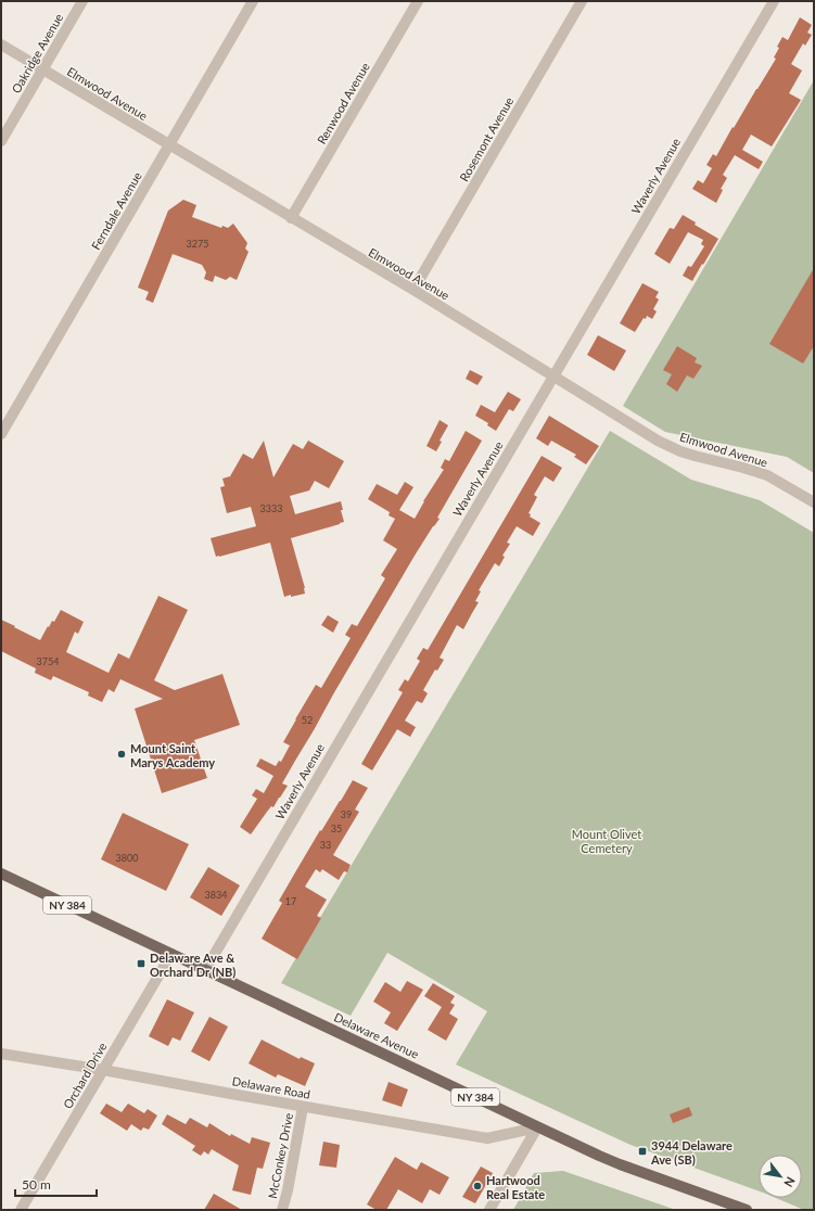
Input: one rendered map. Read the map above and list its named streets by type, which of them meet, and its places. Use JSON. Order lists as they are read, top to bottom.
{
  "streets": {
    "main road": ["NY 384", "Delaware Avenue"],
    "street": [
      "Oakridge Avenue",
      "Elmwood Avenue",
      "Renwood Avenue",
      "Rosemont Avenue",
      "Waverly Avenue",
      "Ferndale Avenue",
      "Orchard Drive",
      "Delaware Road",
      "McConkey Drive"
    ]
  },
  "crossings": [
    ["Oakridge Avenue", "Elmwood Avenue"],
    ["Elmwood Avenue", "Renwood Avenue"],
    ["Elmwood Avenue", "Rosemont Avenue"],
    ["Elmwood Avenue", "Waverly Avenue"],
    ["Elmwood Avenue", "Ferndale Avenue"],
    ["Waverly Avenue", "Delaware Avenue"],
    ["Delaware Avenue", "Orchard Drive"],
    ["Delaware Avenue", "Delaware Road"],
    ["Orchard Drive", "Delaware Road"],
    ["Delaware Road", "McConkey Drive"]
  ],
  "parks": ["Mount Olivet Cemetery"],
  "places": {
    "other": ["Mount Saint Marys Academy", "Hartwood Real Estate"],
    "transit": ["Delaware Ave & Orchard Dr (NB)", "3944 Delaware Ave (SB)"]
  },
  "house_numbers": [
    "3275",
    "3333",
    "3754",
    "52",
    "39",
    "35",
    "33",
    "3800",
    "3834",
    "17"
  ],
  "scale_bar": "50 m",
  "north": "bottom right"
}
